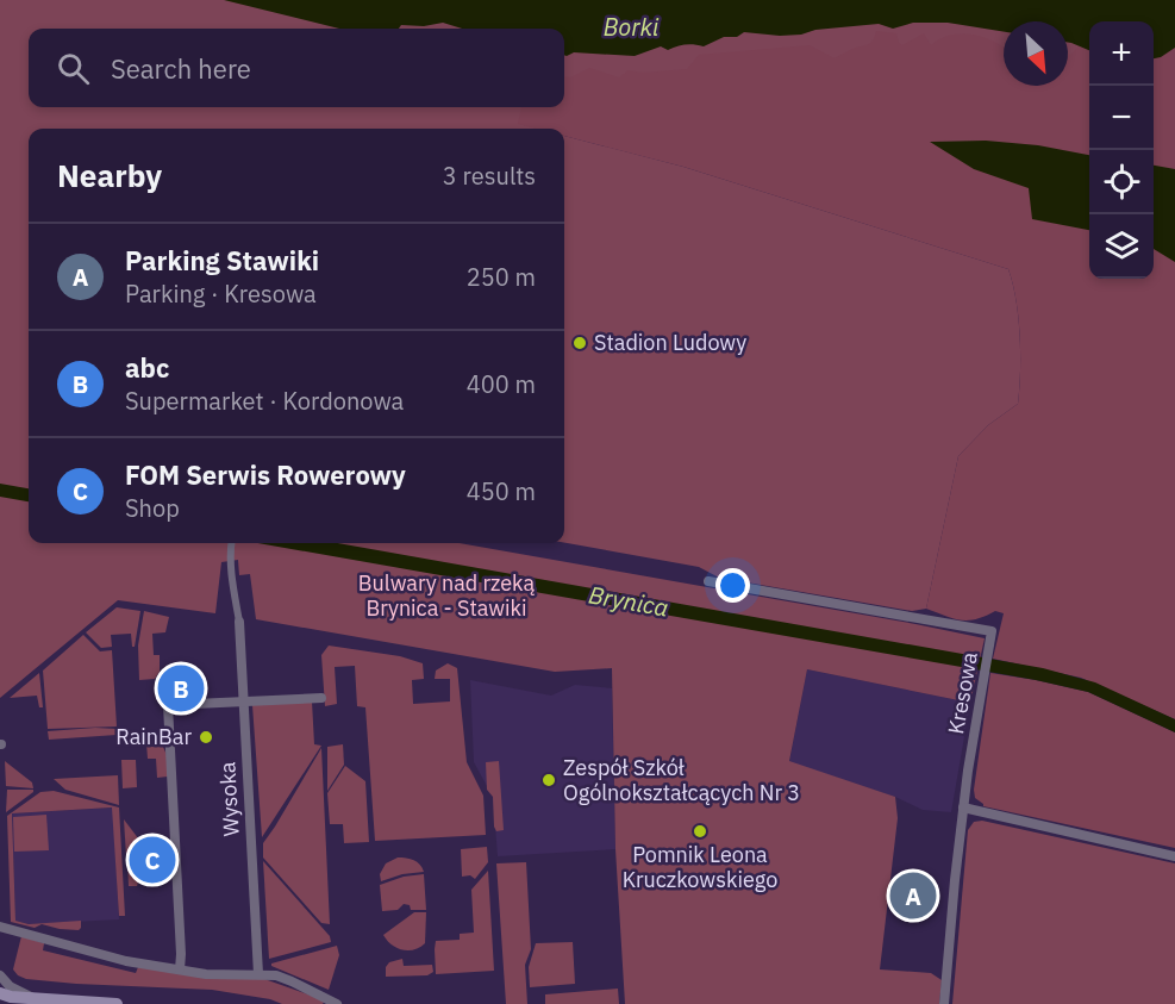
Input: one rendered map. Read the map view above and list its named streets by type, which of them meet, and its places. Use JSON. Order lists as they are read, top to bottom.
{
  "streets": {
    "street": ["Kresowa", "Wysoka"]
  },
  "water": ["Borki", "Brynica"],
  "parks": ["Bulwary nad rzeką Brynica - Stawiki"],
  "places": [
    "Stadion Ludowy",
    "RainBar",
    "Zespół Szkół Ogólnokształcących Nr 3",
    "Pomnik Leona Kruczkowskiego"
  ],
  "north": "bottom right",
  "page": {
    "map_buttons": ["+", "−"],
    "search": "Search here",
    "heading": ["Nearby", "3 results"],
    "list": [
      {
        "mark": "A",
        "name": "Parking Stawiki",
        "note": "Parking · Kresowa",
        "value": "250 m"
      },
      {
        "mark": "B",
        "name": "abc",
        "note": "Supermarket · Kordonowa",
        "value": "400 m"
      },
      {
        "mark": "C",
        "name": "FOM Serwis Rowerowy",
        "note": "Shop",
        "value": "450 m"
      }
    ],
    "pins": ["B", "C", "A"]
  }
}
